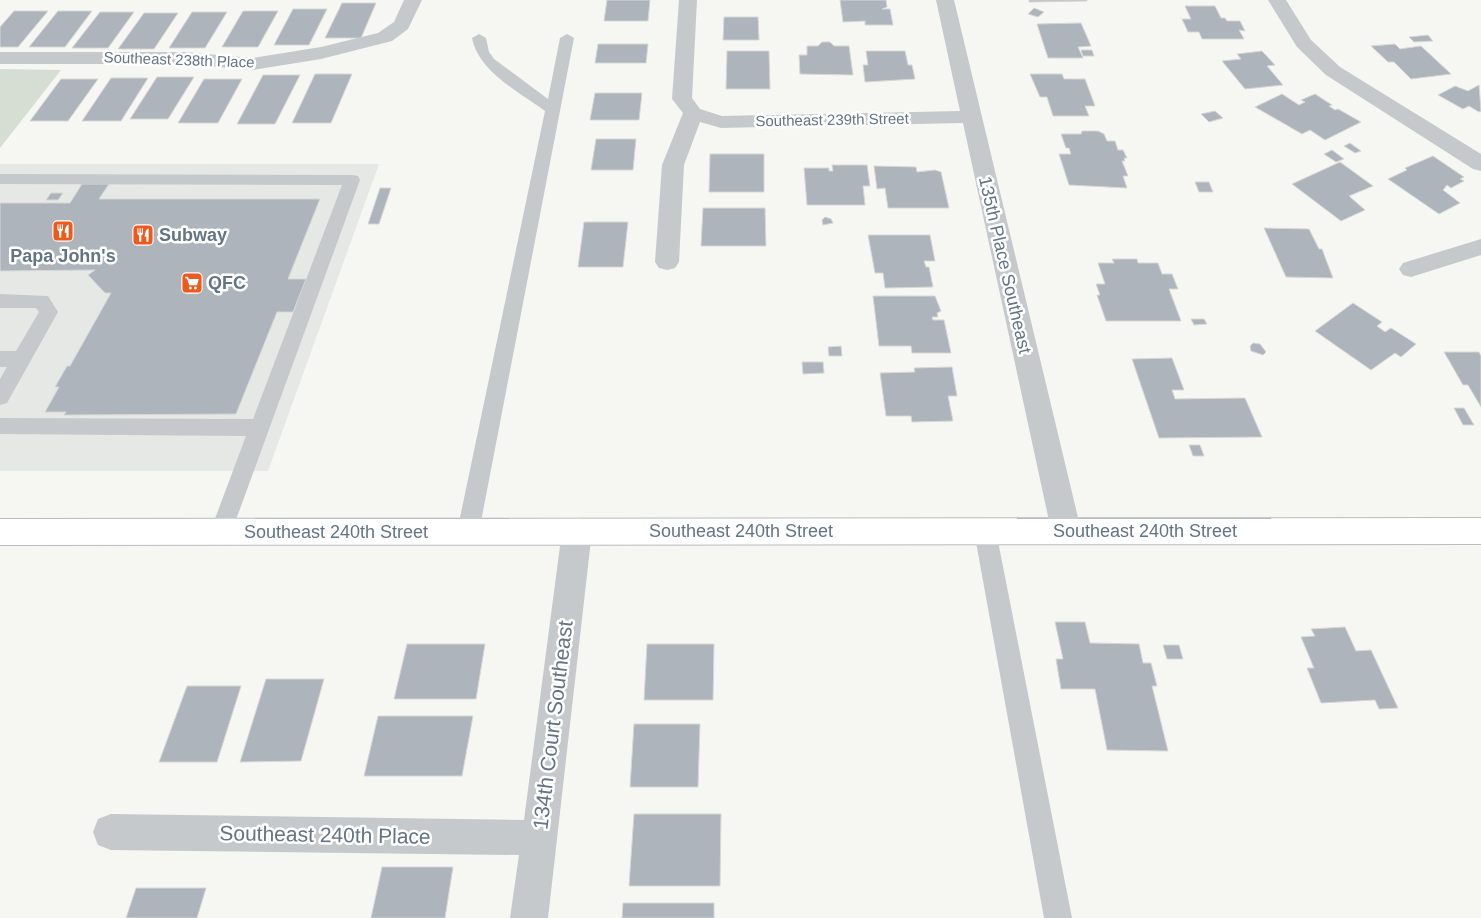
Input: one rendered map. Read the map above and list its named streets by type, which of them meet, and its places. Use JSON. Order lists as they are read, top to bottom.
{
  "streets": {
    "main road": ["Southeast 240th Street"],
    "street": [
      "Southeast 238th Place",
      "Southeast 239th Street",
      "135th Place Southeast",
      "134th Court Southeast",
      "Southeast 240th Place"
    ]
  },
  "crossings": [
    ["Southeast 239th Street", "135th Place Southeast"],
    ["135th Place Southeast", "Southeast 240th Street"],
    ["Southeast 240th Street", "134th Court Southeast"],
    ["134th Court Southeast", "Southeast 240th Place"]
  ],
  "places": {
    "restaurant": ["Papa John's", "Subway"],
    "supermarket": ["QFC"]
  }
}
